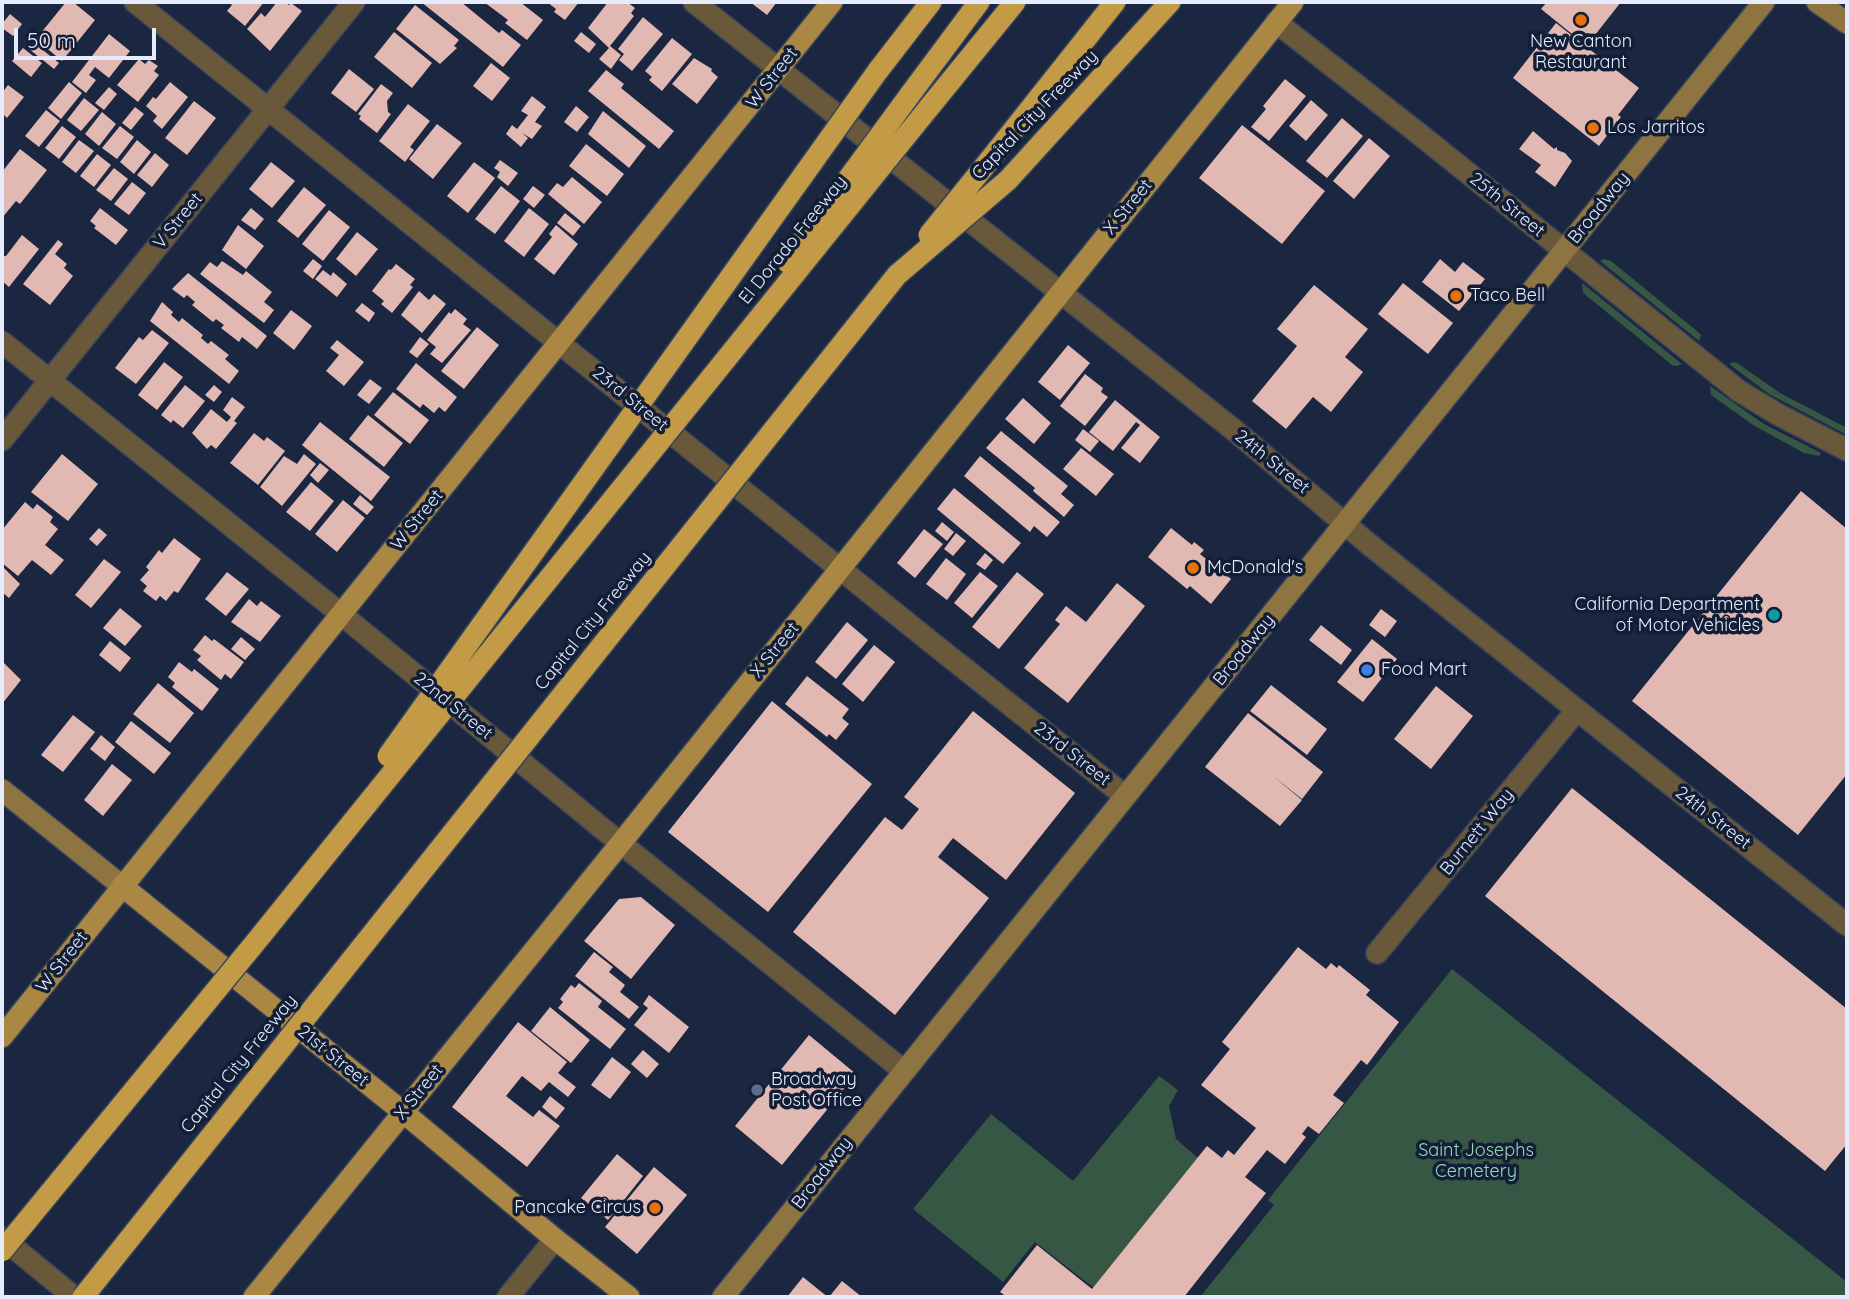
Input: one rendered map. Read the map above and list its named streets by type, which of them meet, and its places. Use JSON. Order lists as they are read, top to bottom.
{
  "streets": {
    "highway": ["Capital City Freeway", "El Dorado Freeway"],
    "main road": [
      "W Street",
      "X Street",
      "Broadway",
      "21st Street"
    ],
    "street": [
      "25th Street",
      "V Street",
      "23rd Street",
      "24th Street",
      "22nd Street",
      "Burnett Way"
    ]
  },
  "crossings": [
    ["W Street", "23rd Street"],
    ["W Street", "24th Street"],
    ["W Street", "22nd Street"],
    ["W Street", "21st Street"],
    ["25th Street", "X Street"],
    ["25th Street", "Broadway"],
    ["X Street", "23rd Street"],
    ["X Street", "24th Street"],
    ["X Street", "22nd Street"],
    ["X Street", "21st Street"],
    ["Broadway", "23rd Street"],
    ["Broadway", "24th Street"],
    ["Broadway", "22nd Street"],
    ["V Street", "23rd Street"],
    ["V Street", "22nd Street"],
    ["24th Street", "Burnett Way"]
  ],
  "parks": ["Saint Josephs Cemetery"],
  "places": [
    "New Canton Restaurant",
    "Los Jarritos",
    "Taco Bell",
    "McDonald's",
    "California Department of Motor Vehicles",
    "Food Mart",
    "Broadway Post Office",
    "Pancake Circus"
  ],
  "scale_bar": "50 m"
}
